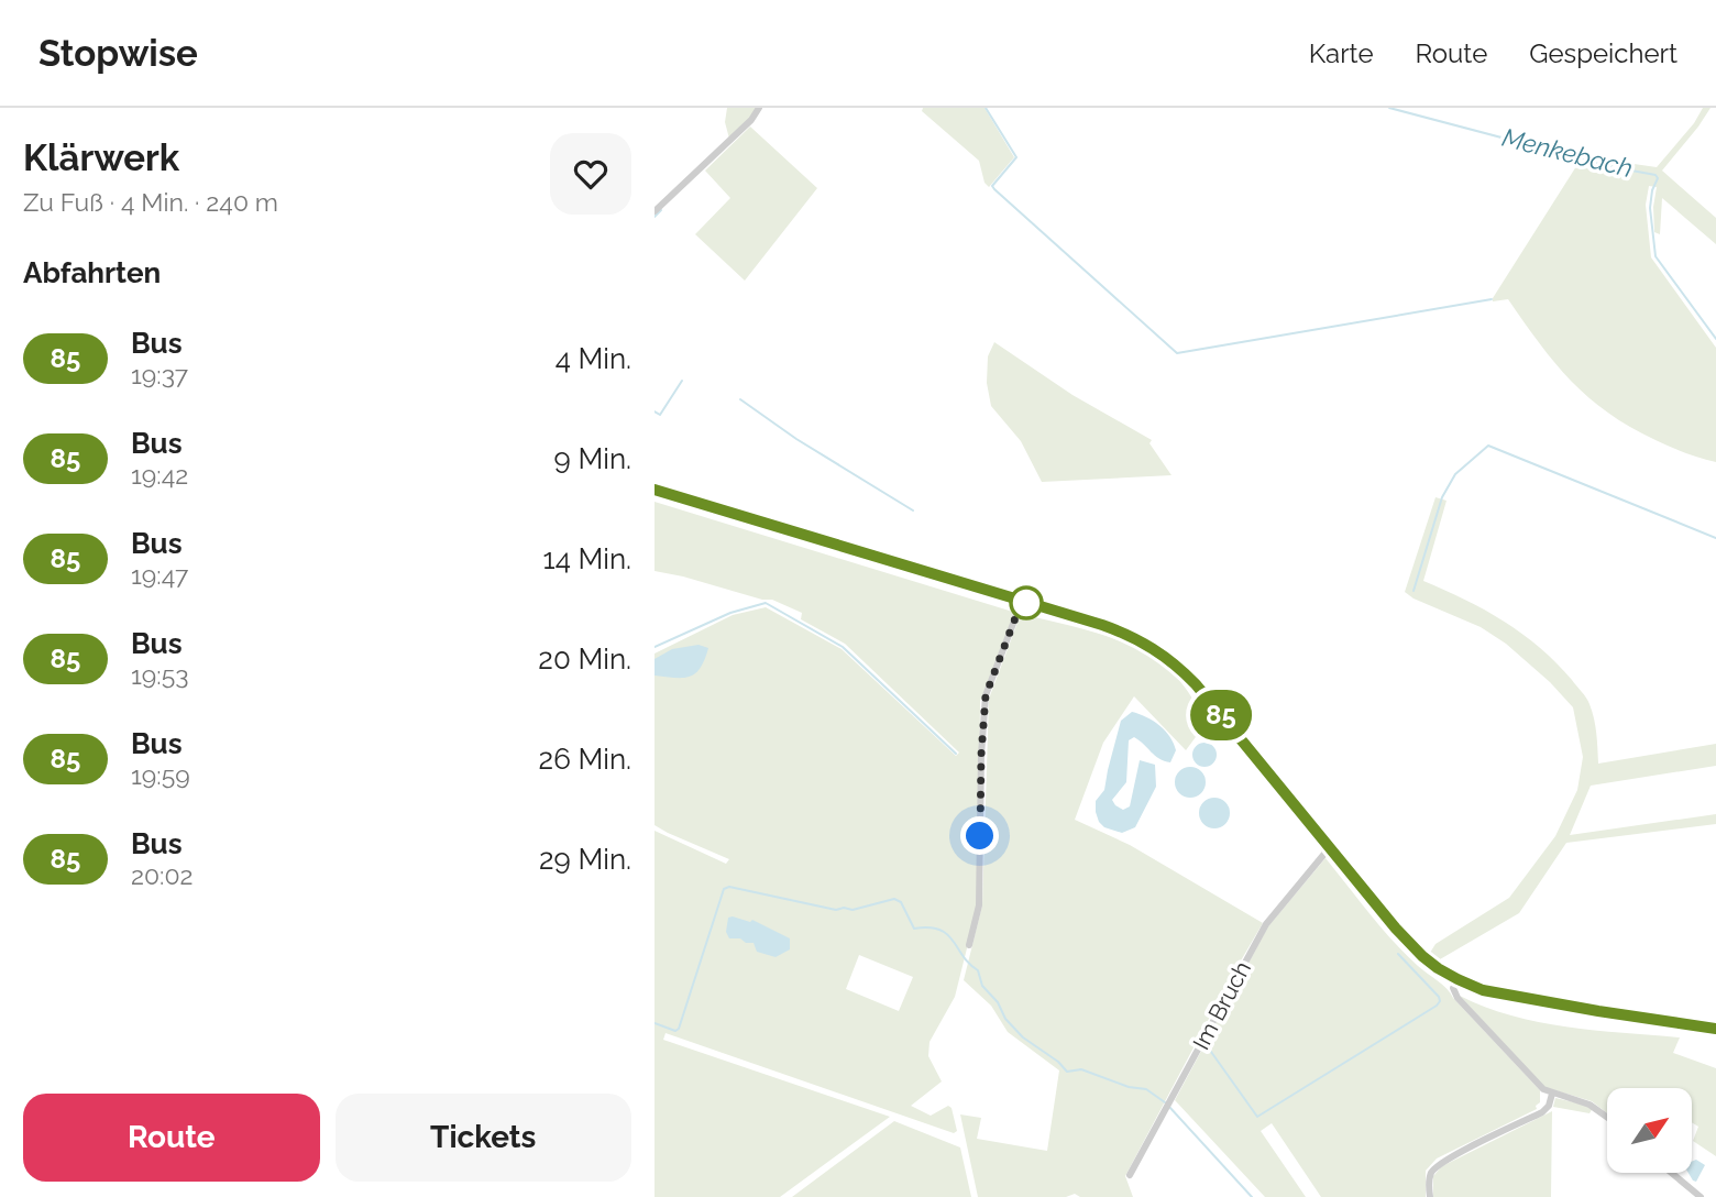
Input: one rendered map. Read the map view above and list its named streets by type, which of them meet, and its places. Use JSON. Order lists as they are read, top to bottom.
{
  "streets": {
    "street": ["Im Bruch"]
  },
  "water": ["Menkebach"],
  "lines": ["bus line 85"],
  "north": "top right",
  "page": {
    "header": "Stopwise",
    "nav": ["Karte", "Route", "Gespeichert"],
    "heading": [
      ["Klärwerk", "Zu Fuß · 4 Min. · 240 m"],
      "Abfahrten"
    ],
    "on_map": "85",
    "list": [
      {
        "mark": "85",
        "name": "Bus",
        "note": "19:37",
        "value": "4 Min."
      },
      {
        "mark": "85",
        "name": "Bus",
        "note": "19:42",
        "value": "9 Min."
      },
      {
        "mark": "85",
        "name": "Bus",
        "note": "19:47",
        "value": "14 Min."
      },
      {
        "mark": "85",
        "name": "Bus",
        "note": "19:53",
        "value": "20 Min."
      },
      {
        "mark": "85",
        "name": "Bus",
        "note": "19:59",
        "value": "26 Min."
      },
      {
        "mark": "85",
        "name": "Bus",
        "note": "20:02",
        "value": "29 Min."
      }
    ],
    "buttons": ["Route", "Tickets"]
  }
}
